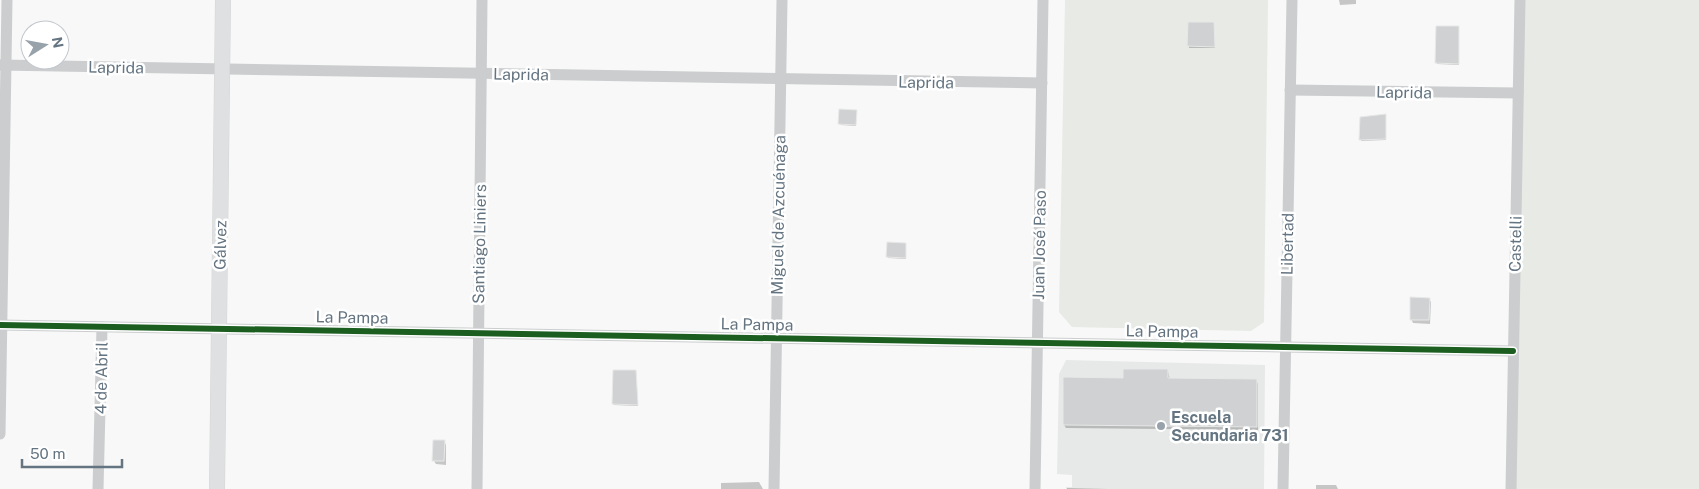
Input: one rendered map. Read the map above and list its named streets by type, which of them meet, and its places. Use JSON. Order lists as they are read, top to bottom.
{
  "streets": {
    "main road": ["Gálvez"],
    "street": [
      "Laprida",
      "Miguel de Azcuénaga",
      "Santiago Liniers",
      "Libertad",
      "Castelli",
      "Juan José Paso",
      "La Pampa",
      "4 de Abril"
    ]
  },
  "crossings": [
    ["Laprida", "Miguel de Azcuénaga"],
    ["Laprida", "Santiago Liniers"],
    ["Laprida", "Libertad"],
    ["Laprida", "Castelli"],
    ["Laprida", "Gálvez"],
    ["Laprida", "Juan José Paso"],
    ["Miguel de Azcuénaga", "La Pampa"],
    ["Santiago Liniers", "La Pampa"],
    ["Libertad", "La Pampa"],
    ["Castelli", "La Pampa"],
    ["Gálvez", "La Pampa"],
    ["Juan José Paso", "La Pampa"],
    ["La Pampa", "4 de Abril"]
  ],
  "places": ["Escuela Secundaria 731"],
  "scale_bar": "50 m",
  "north": "right"
}
